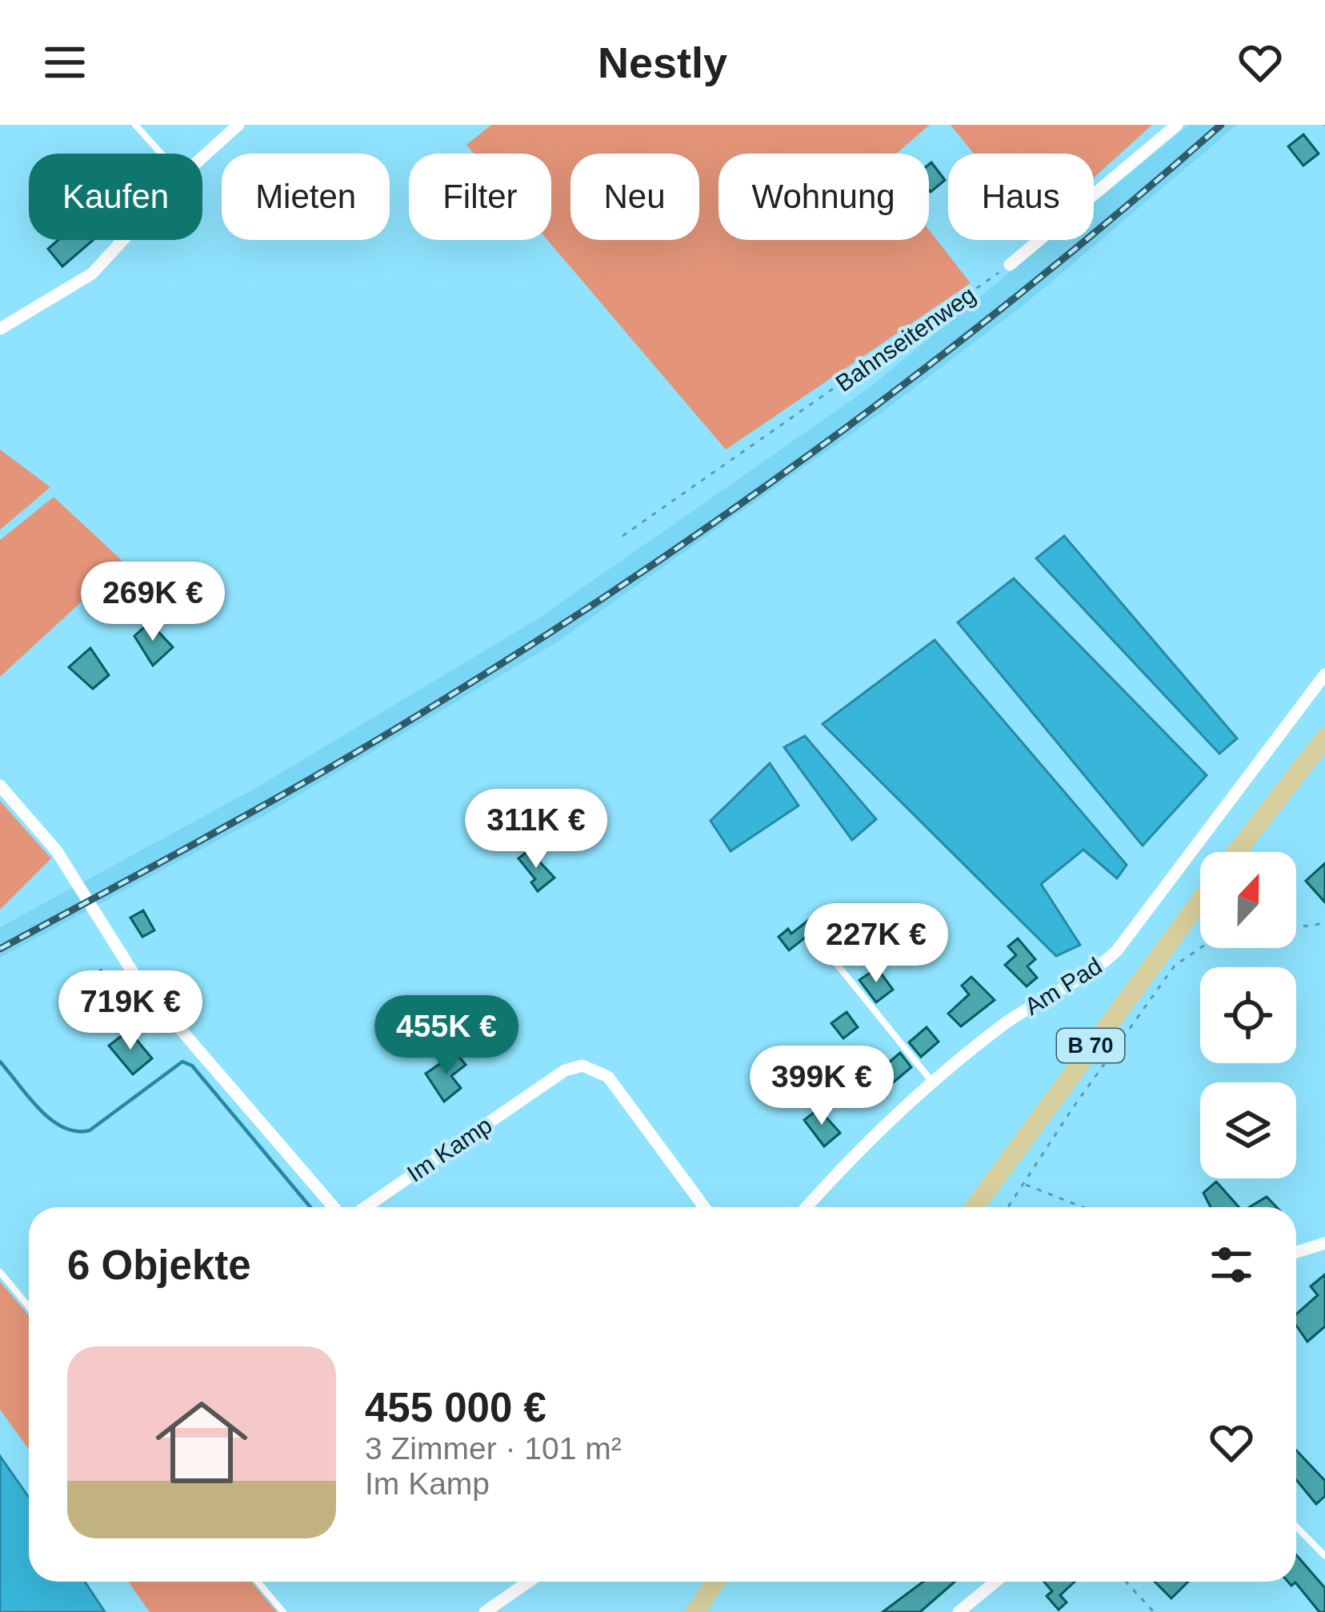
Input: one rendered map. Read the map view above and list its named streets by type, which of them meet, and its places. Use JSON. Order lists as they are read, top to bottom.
{
  "streets": {
    "main road": ["B 70"],
    "street": ["Am Pad", "Im Kamp"],
    "path": ["Bahnseitenweg"]
  },
  "north": "top",
  "page": {
    "header": "Nestly",
    "chip": [
      "Kaufen",
      "Mieten",
      "Filter",
      "Neu",
      "Wohnung",
      "Haus"
    ],
    "price": [
      "269K €",
      "311K €",
      "227K €",
      "719K €",
      "455K €",
      "399K €"
    ],
    "heading": "6 Objekte",
    "list": [
      {
        "name": "455 000 €",
        "note": "3 Zimmer · 101 m² · Im Kamp"
      }
    ]
  }
}
